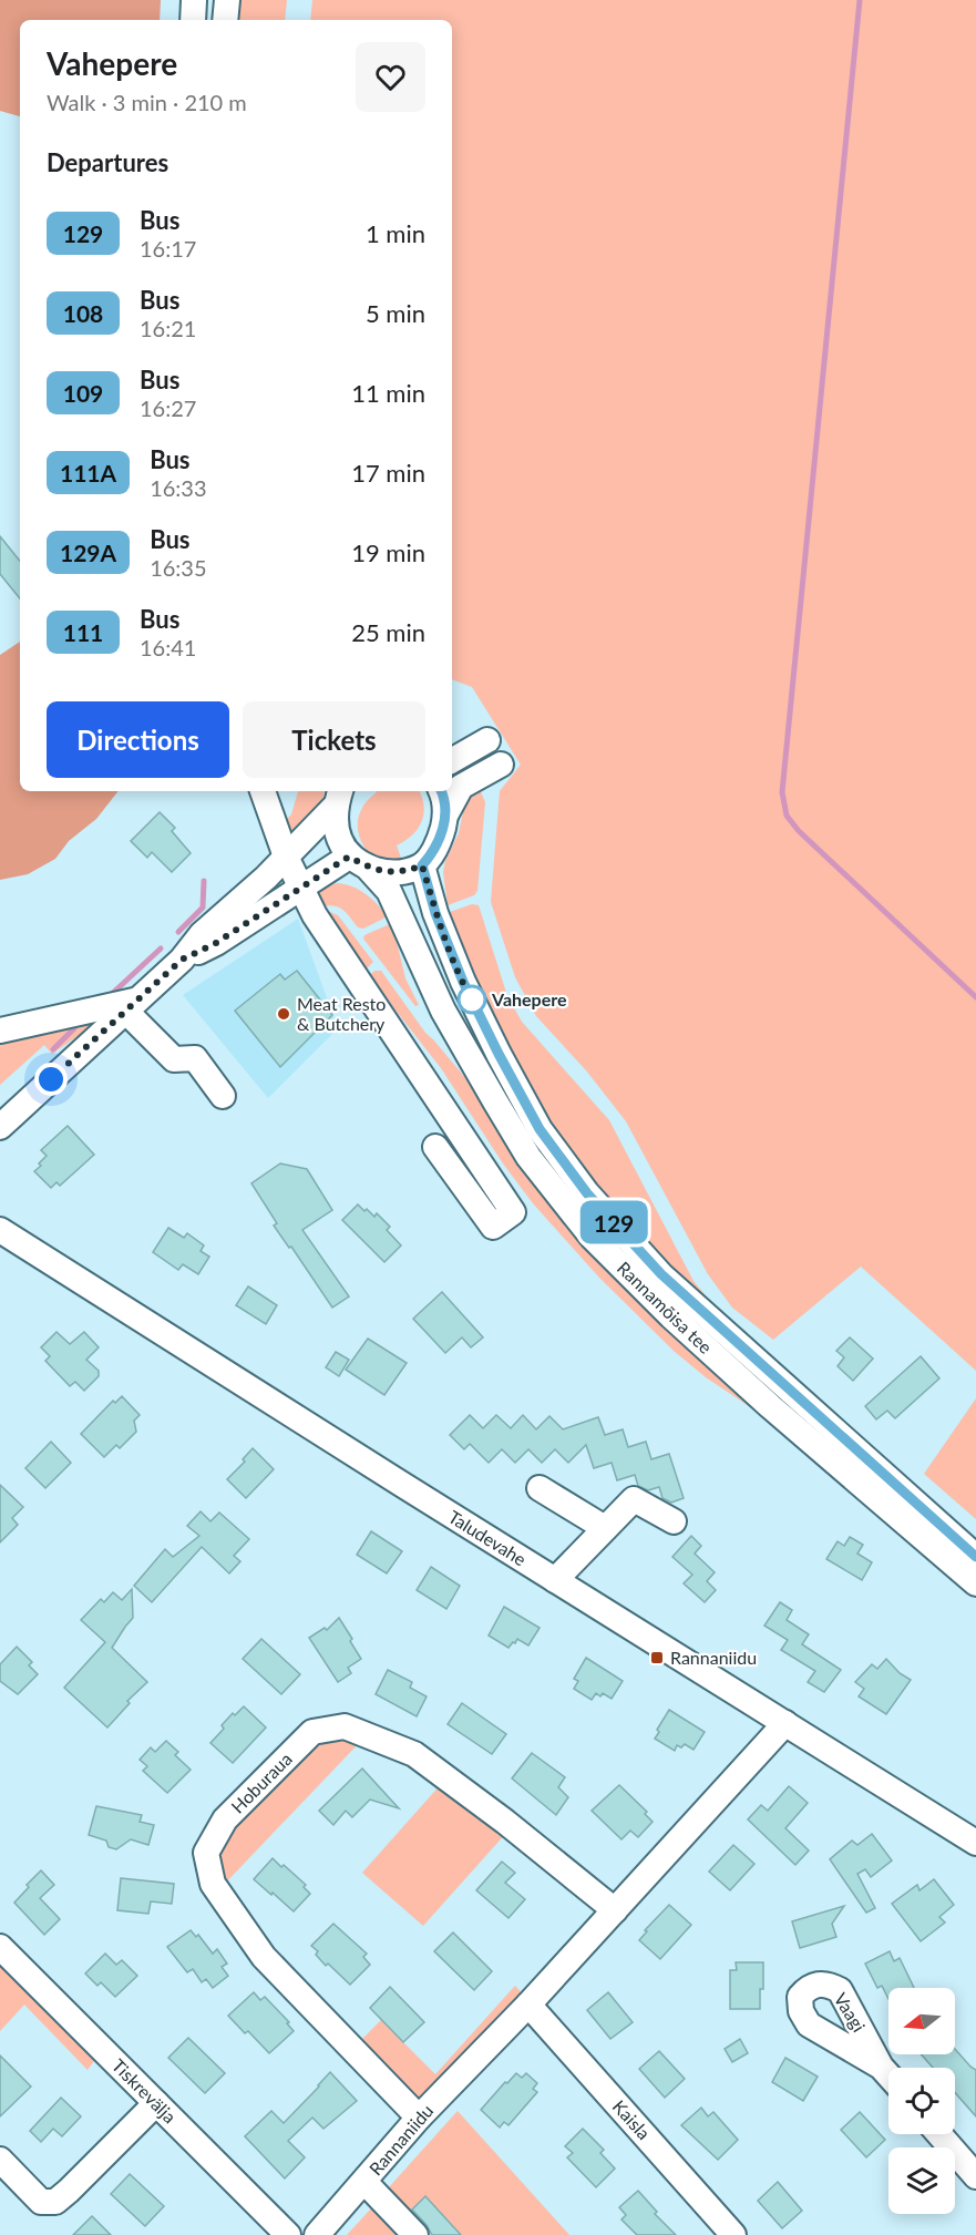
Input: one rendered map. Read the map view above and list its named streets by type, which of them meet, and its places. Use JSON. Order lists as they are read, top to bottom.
{
  "streets": {
    "street": [
      "Rannamõisa tee",
      "Taludevahe",
      "Hoburaua",
      "Tiskrevälja",
      "Kaisla",
      "Rannaniidu"
    ]
  },
  "crossings": [
    ["Taludevahe", "Rannaniidu"],
    ["Hoburaua", "Rannaniidu"],
    ["Kaisla", "Rannaniidu"]
  ],
  "places": {
    "other": ["Vahepere", "Meat Resto & Butchery"],
    "transit": ["Rannaniidu"]
  },
  "lines": ["bus line 129"],
  "north": "left",
  "page": {
    "on_map": "129",
    "heading": [
      ["Vahepere", "Walk · 3 min · 210 m"],
      "Departures"
    ],
    "list": [
      {
        "mark": "129",
        "name": "Bus",
        "note": "16:17",
        "value": "1 min"
      },
      {
        "mark": "108",
        "name": "Bus",
        "note": "16:21",
        "value": "5 min"
      },
      {
        "mark": "109",
        "name": "Bus",
        "note": "16:27",
        "value": "11 min"
      },
      {
        "mark": "111A",
        "name": "Bus",
        "note": "16:33",
        "value": "17 min"
      },
      {
        "mark": "129A",
        "name": "Bus",
        "note": "16:35",
        "value": "19 min"
      },
      {
        "mark": "111",
        "name": "Bus",
        "note": "16:41",
        "value": "25 min"
      }
    ],
    "buttons": ["Directions", "Tickets"]
  }
}
